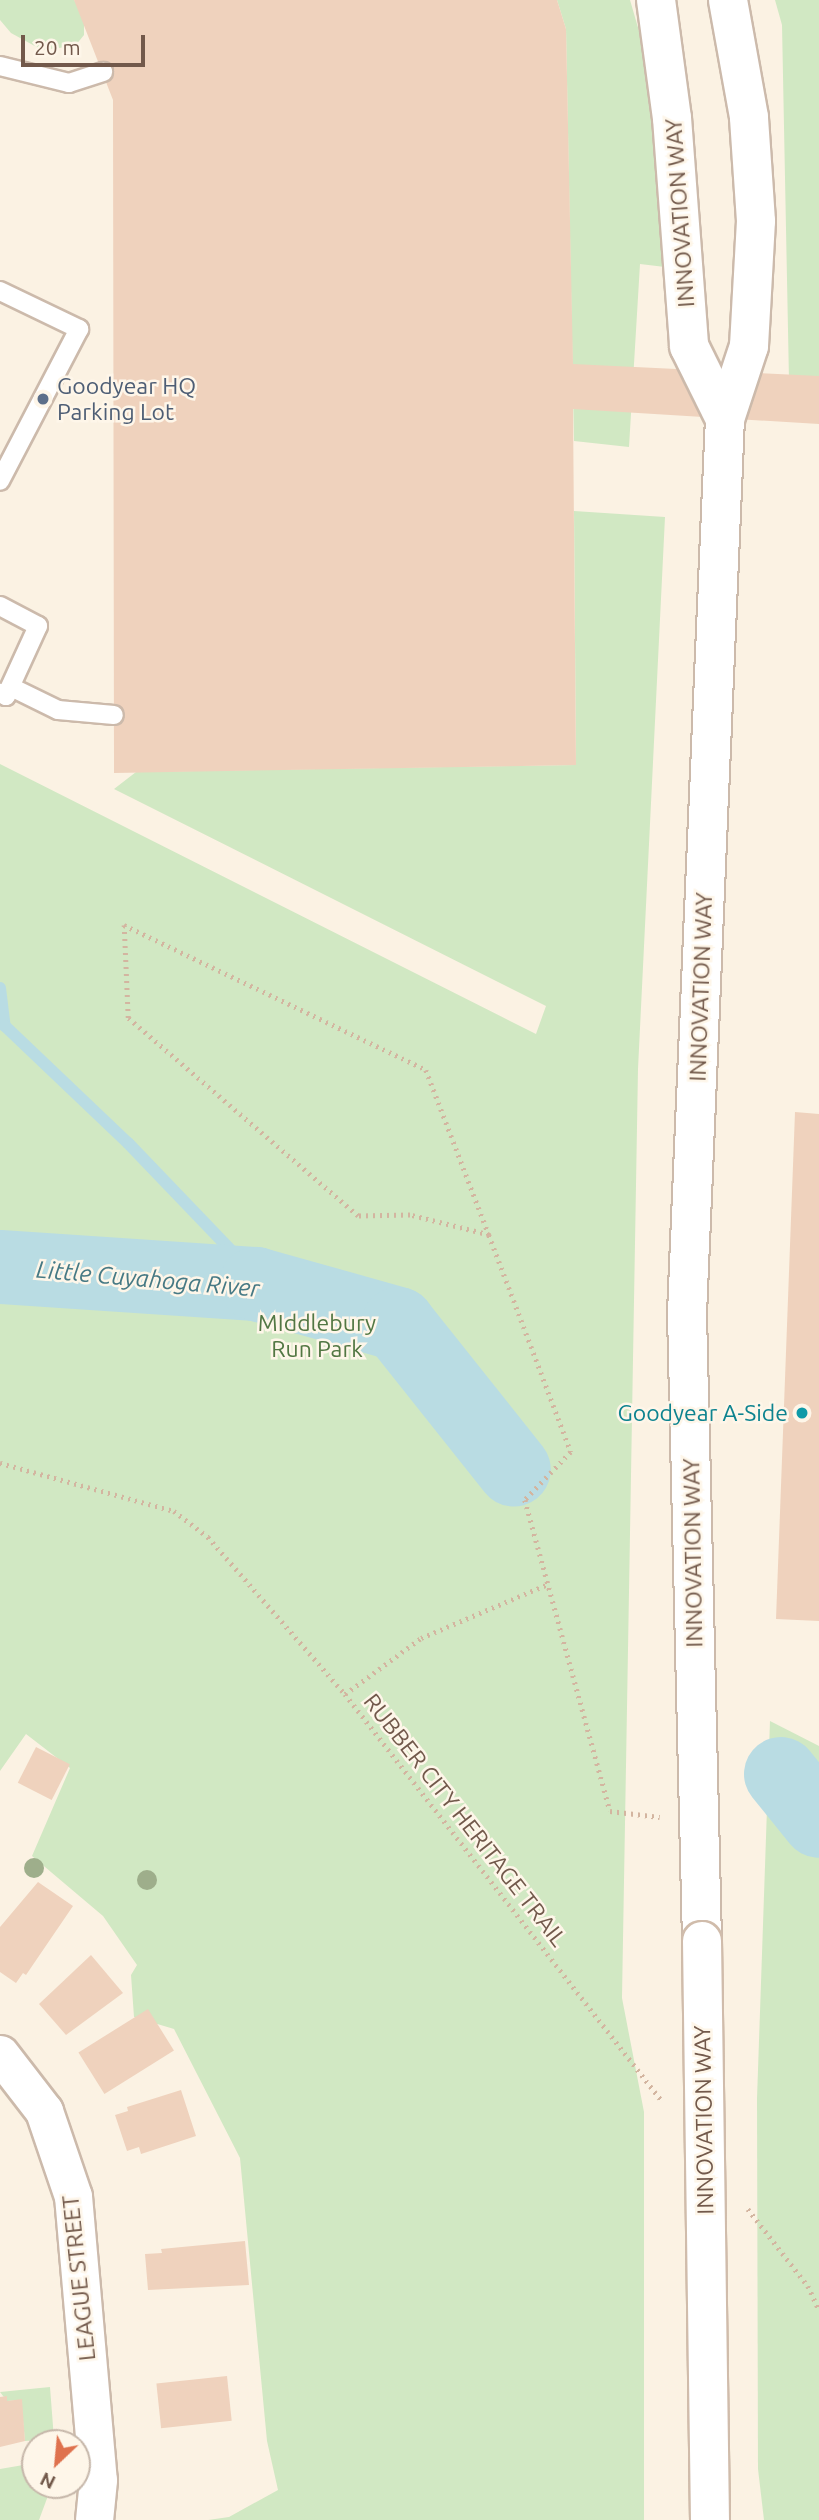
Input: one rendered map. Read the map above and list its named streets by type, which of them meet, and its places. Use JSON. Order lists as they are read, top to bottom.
{
  "streets": {
    "main road": ["INNOVATION WAY"],
    "street": ["LEAGUE STREET"],
    "path": ["RUBBER CITY HERITAGE TRAIL"]
  },
  "water": ["Little Cuyahoga River"],
  "parks": ["MIddlebury Run Park"],
  "places": ["Goodyear HQ Parking Lot", "Goodyear A-Side"],
  "scale_bar": "20 m",
  "north": "bottom left"
}
